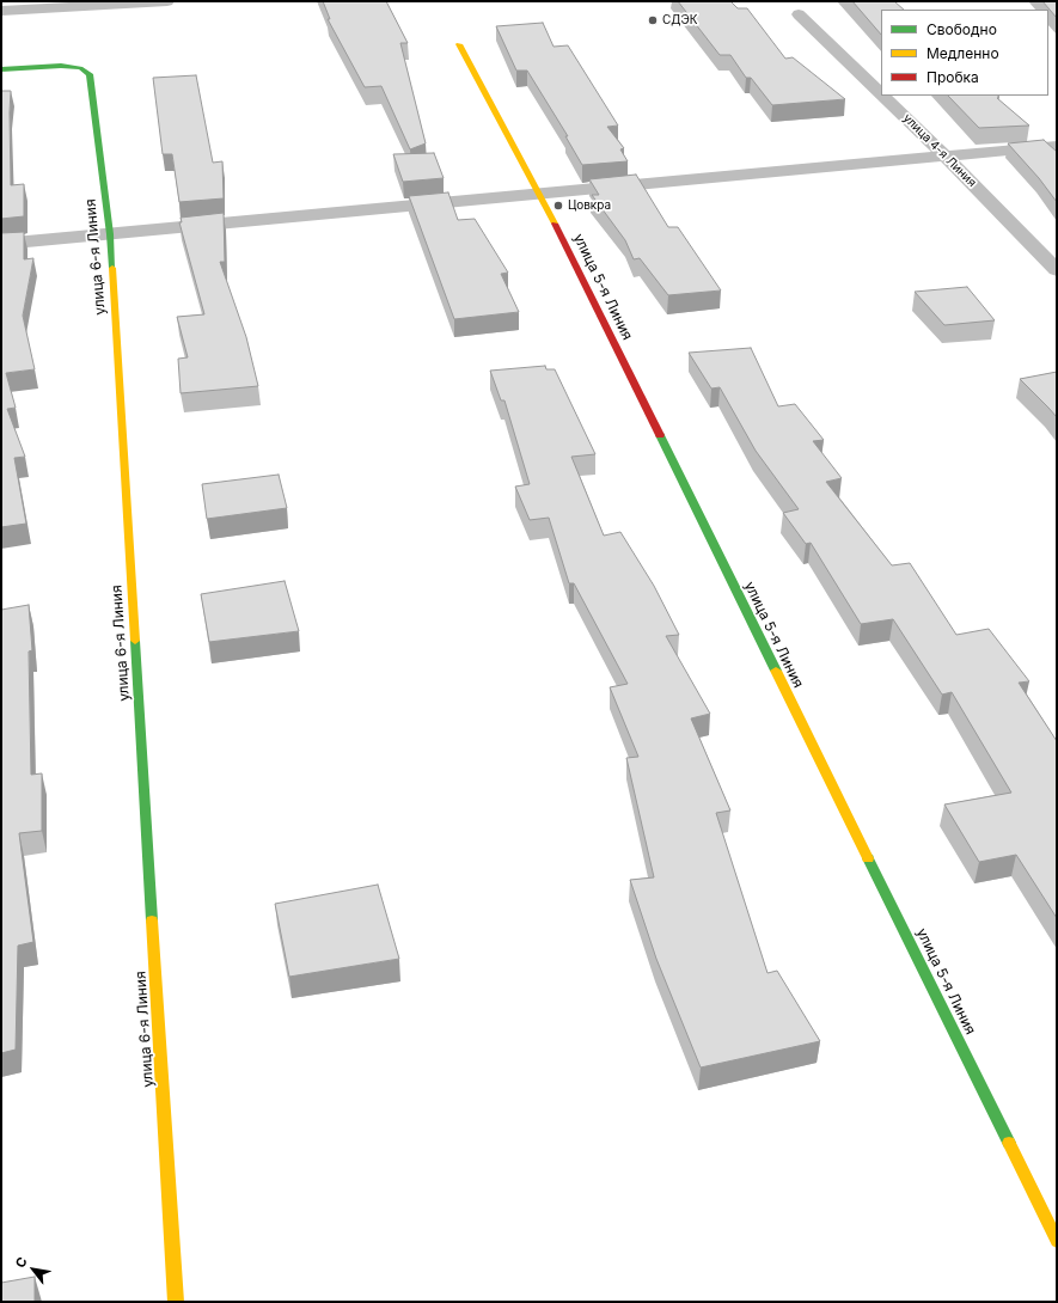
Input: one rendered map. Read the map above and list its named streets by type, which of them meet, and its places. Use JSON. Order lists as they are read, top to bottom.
{
  "streets": {
    "street": ["улица 4-я Линия", "улица 6-я Линия", "улица 5-я Линия"]
  },
  "places": ["СДЭК", "Цовкра"],
  "legend": ["Свободно", "Медленно", "Пробка"],
  "north": "top left"
}
